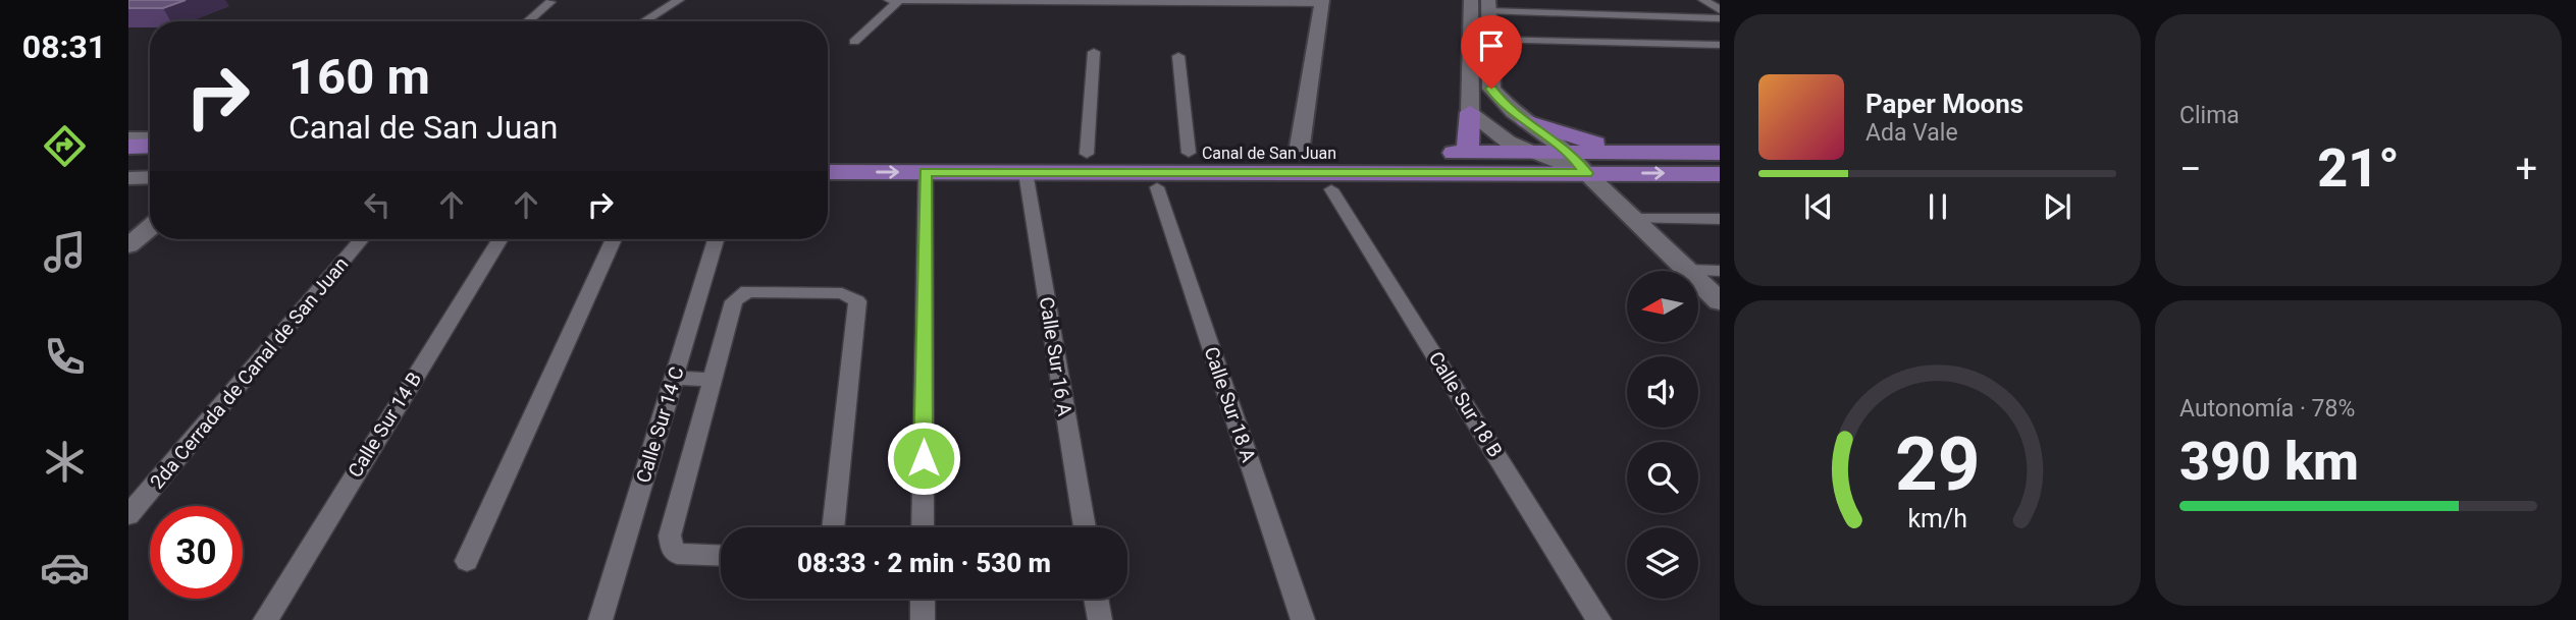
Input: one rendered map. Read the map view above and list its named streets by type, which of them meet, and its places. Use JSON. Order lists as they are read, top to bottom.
{
  "streets": {
    "main road": ["Canal de San Juan"],
    "street": [
      "Calle Sur 16 A",
      "2da Cerrada de Canal de San Juan",
      "Calle Sur 18 A",
      "Calle Sur 18 B",
      "Calle Sur 14 B",
      "Calle Sur 14 C"
    ]
  },
  "crossings": [
    ["Canal de San Juan", "Calle Sur 16 A"]
  ],
  "north": "left",
  "page": {
    "tabs": "08:31",
    "tile": [
      "Clima",
      ["Autonomía · 78%", "390 km"]
    ],
    "turn": ["160 m", "Canal de San Juan"],
    "song": ["Paper Moons", "Ada Vale"],
    "heat": ["−", "21°", "+"],
    "limit": "30",
    "trip": "08:33 · 2 min · 530 m",
    "gauge": ["29", "km/h"]
  }
}
